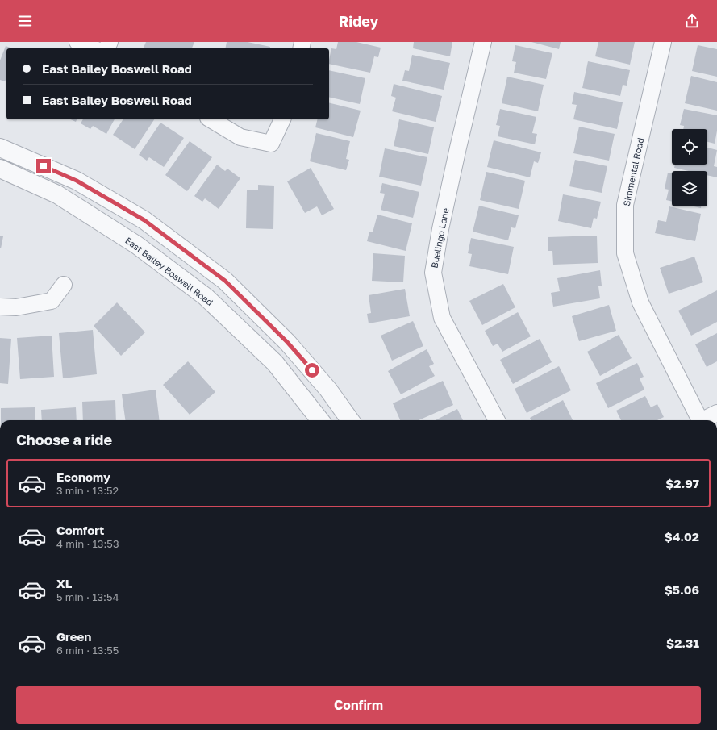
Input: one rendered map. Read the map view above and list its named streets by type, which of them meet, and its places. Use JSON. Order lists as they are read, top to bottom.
{
  "streets": {
    "street": ["Simmental Road", "Buelingo Lane", "East Bailey Boswell Road"]
  },
  "page": {
    "header": "Ridey",
    "banner": ["East Bailey Boswell Road", "East Bailey Boswell Road"],
    "heading": "Choose a ride",
    "list": [
      {
        "name": "Economy",
        "note": "3 min · 13:52",
        "value": "$2.97"
      },
      {
        "name": "Comfort",
        "note": "4 min · 13:53",
        "value": "$4.02"
      },
      {
        "name": "XL",
        "note": "5 min · 13:54",
        "value": "$5.06"
      },
      {
        "name": "Green",
        "note": "6 min · 13:55",
        "value": "$2.31"
      }
    ],
    "buttons": "Confirm"
  }
}
